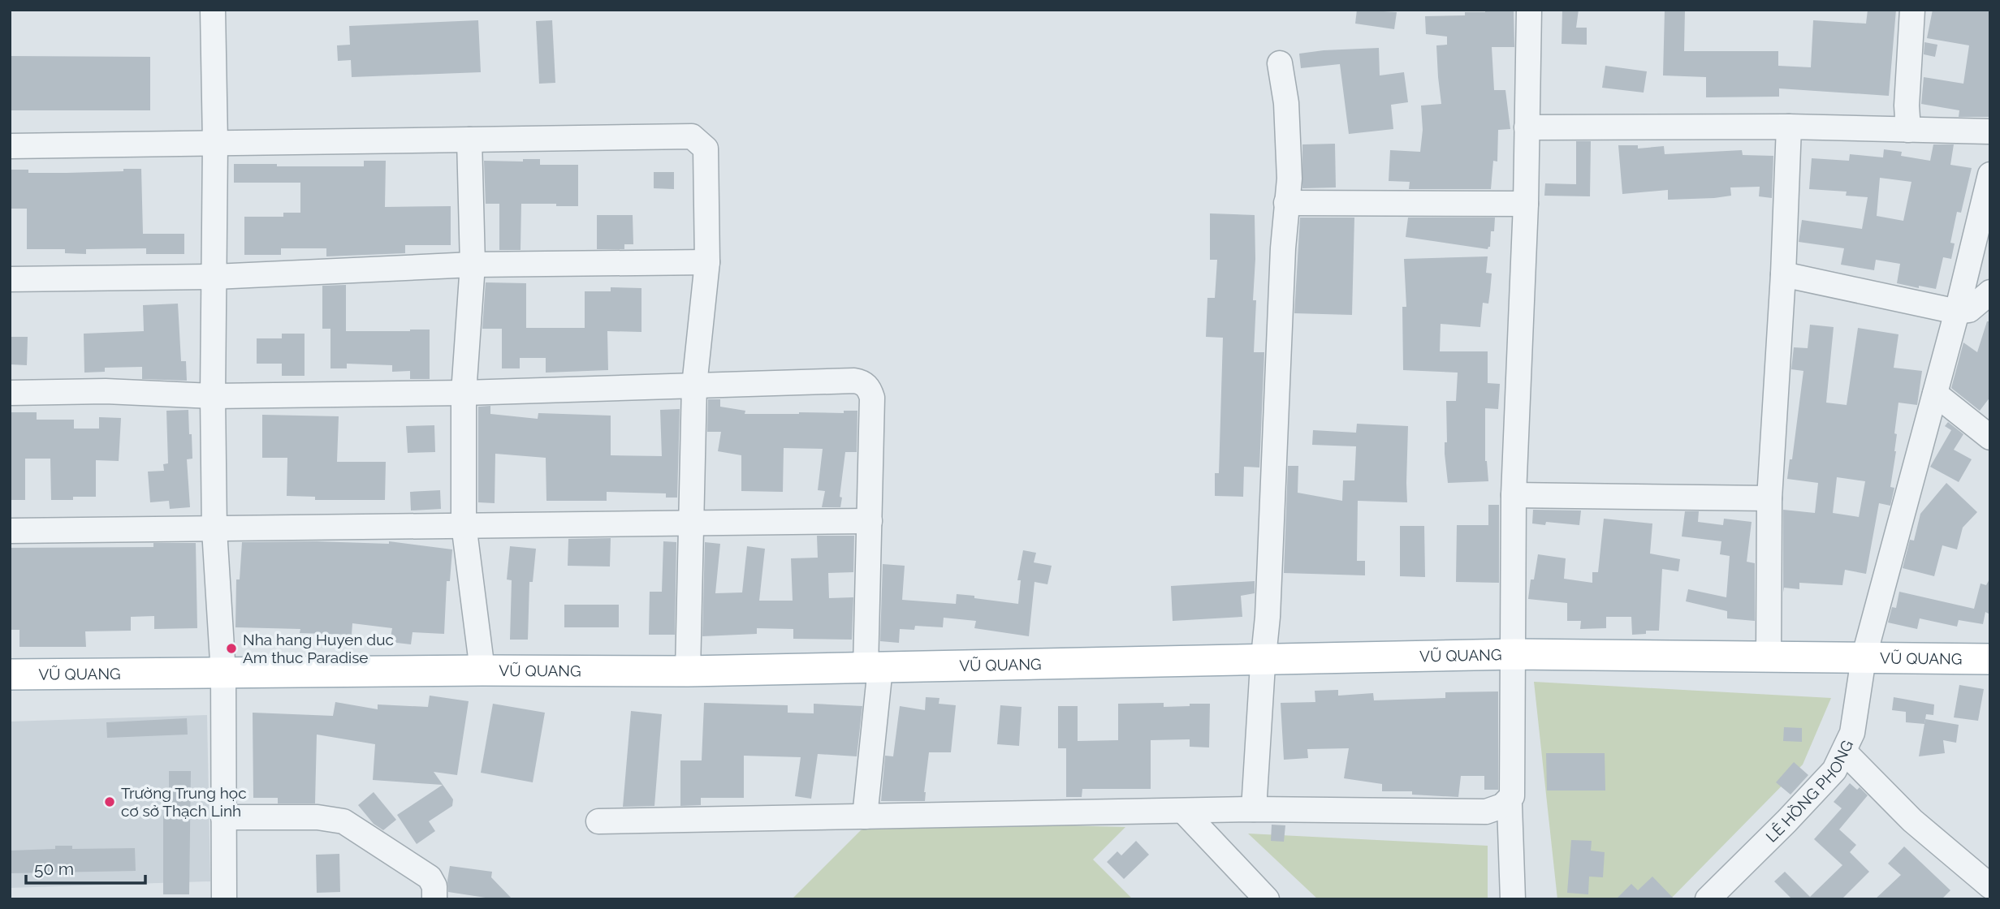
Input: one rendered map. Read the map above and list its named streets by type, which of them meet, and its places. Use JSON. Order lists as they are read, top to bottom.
{
  "streets": {
    "main road": ["VŨ QUANG"],
    "street": ["LÊ HỒNG PHONG"]
  },
  "crossings": [
    ["VŨ QUANG", "LÊ HỒNG PHONG"]
  ],
  "places": ["Nha hang Huyen duc Am thuc Paradise", "Trường Trung học cơ sở Thạch Linh"],
  "scale_bar": "50 m"
}
